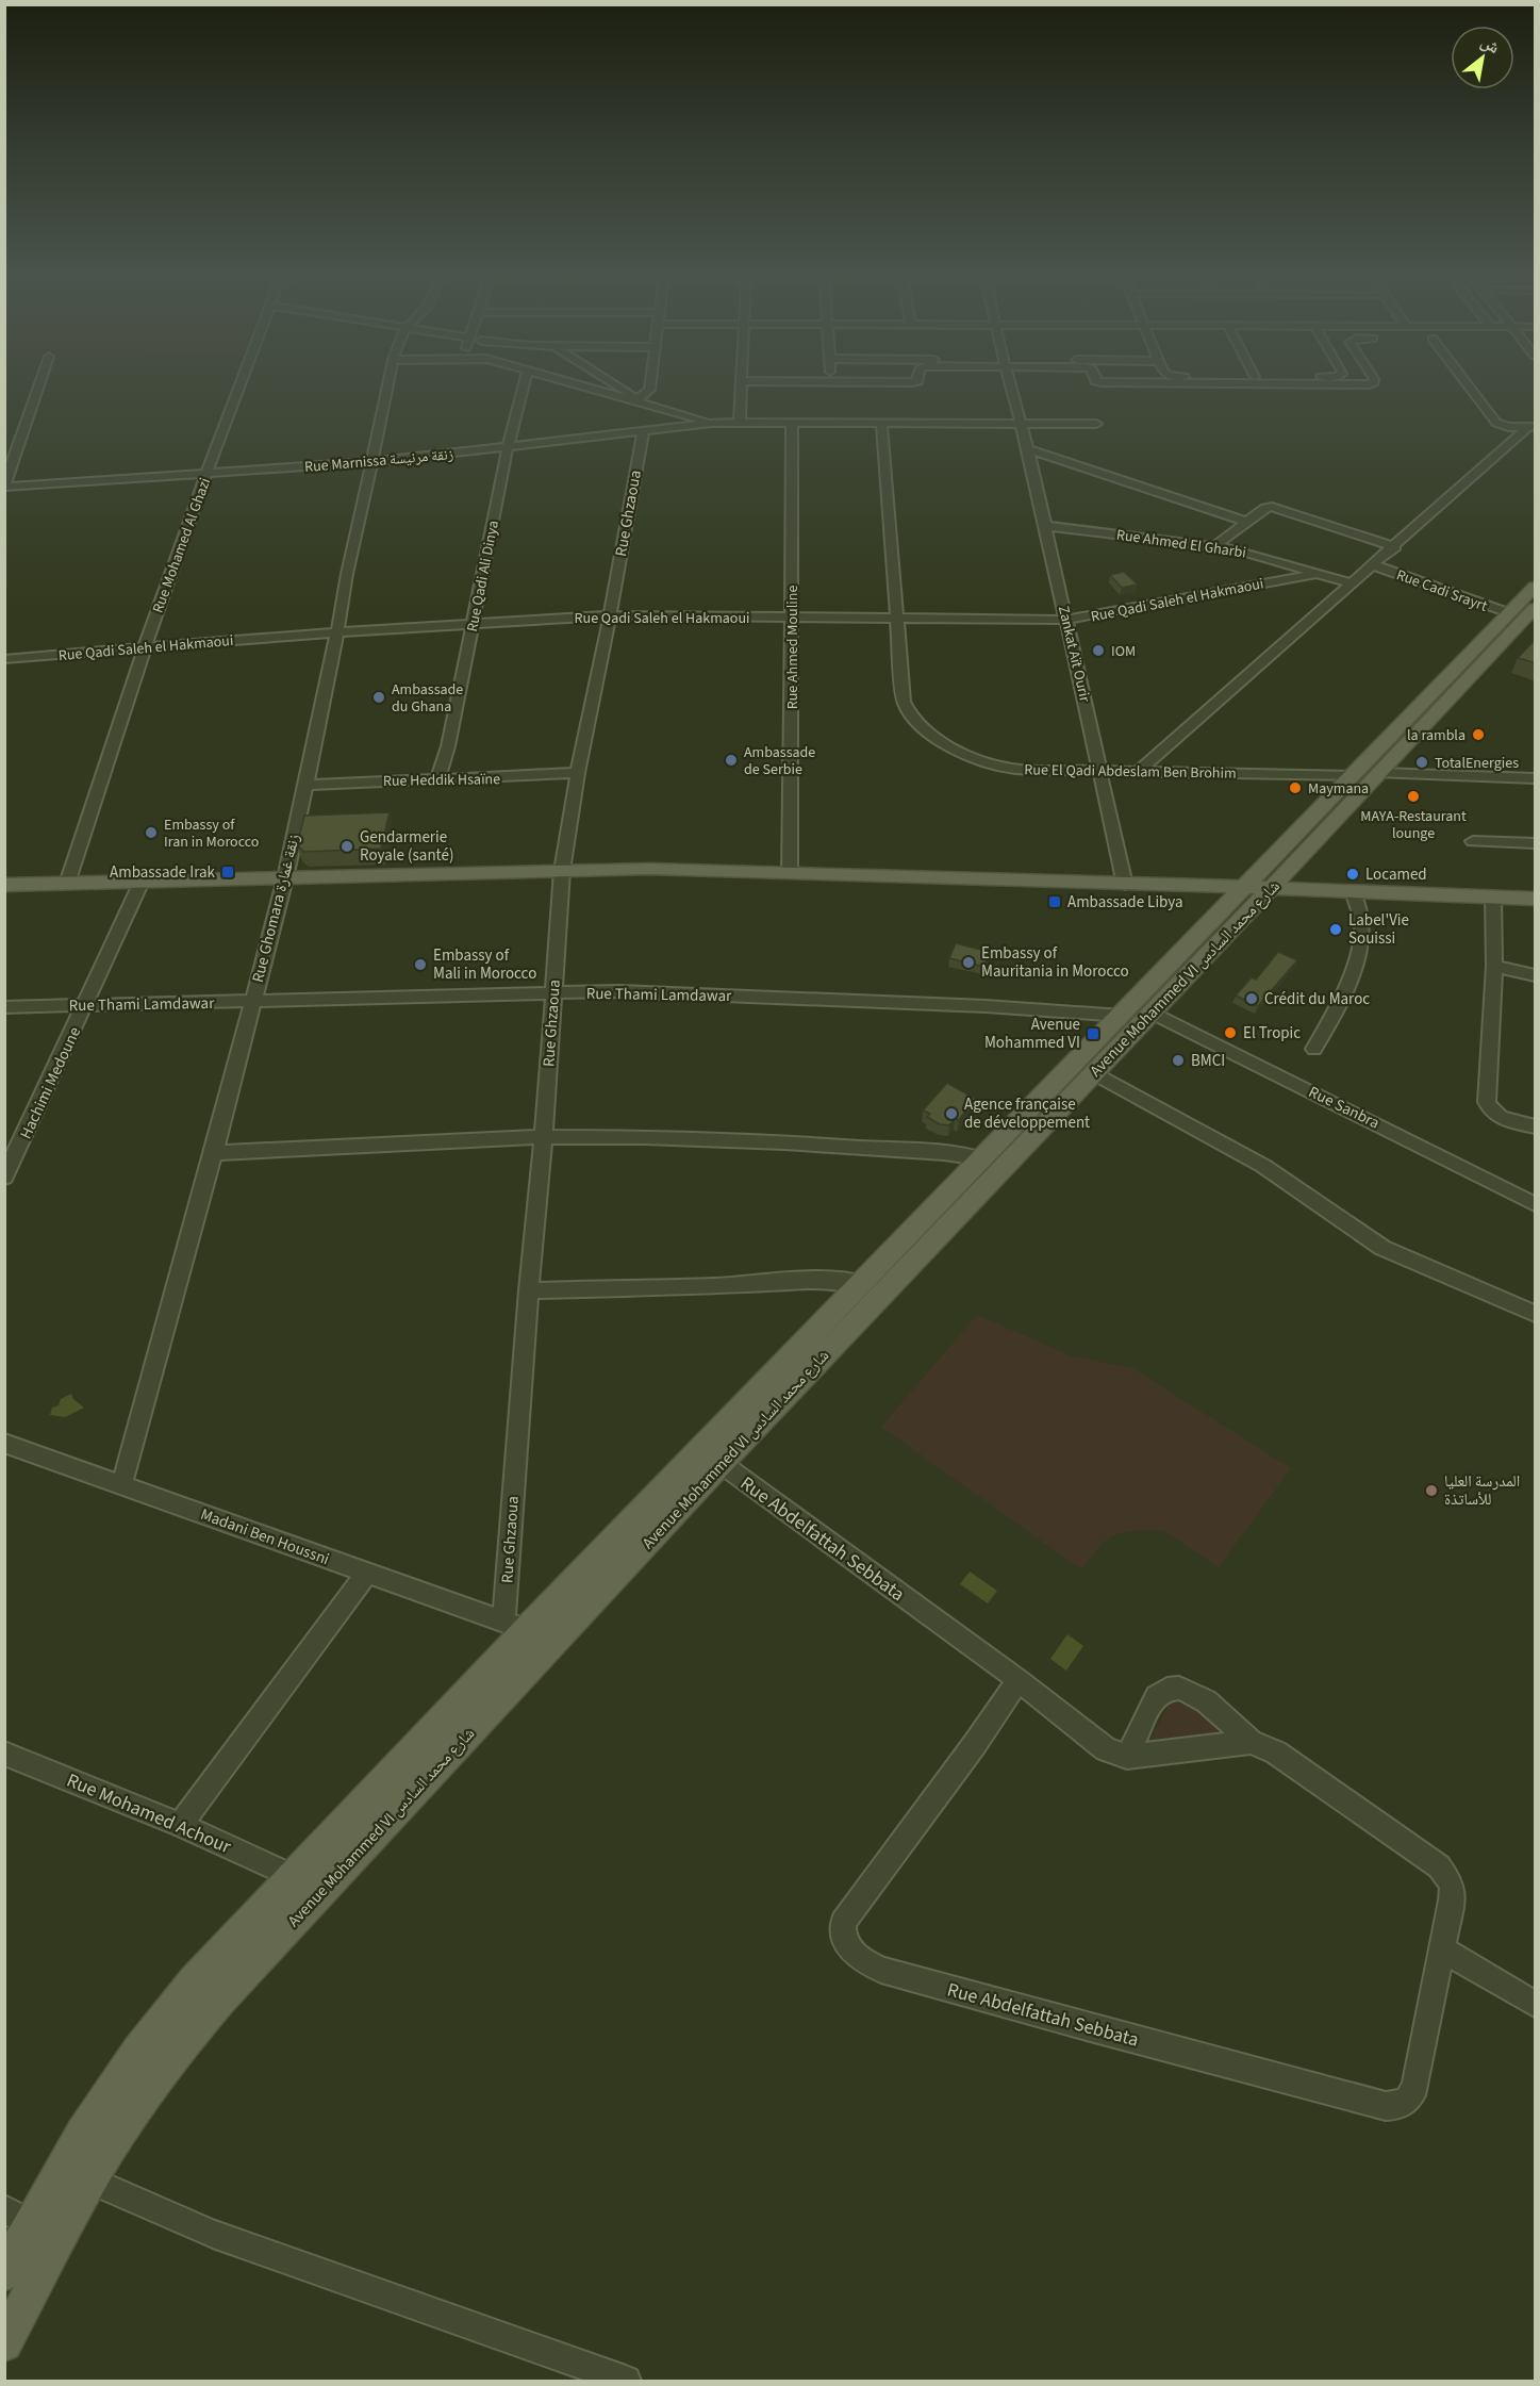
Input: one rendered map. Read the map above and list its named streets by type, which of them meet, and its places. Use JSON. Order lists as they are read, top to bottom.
{
  "streets": {
    "main road": ["Avenue Mohammed VI شارع محمد السادس"],
    "street": [
      "Rue Marnissa زنقة مرنيسة",
      "Rue Ghzaoua",
      "Rue Ahmed El Gharbi",
      "Rue Mohamed Al Ghazi",
      "Rue Qadi Ali Dinya",
      "Rue Cadi Srayrt",
      "Rue Qadi Saleh el Hakmaoui",
      "Rue Ahmed Mouline",
      "Zankat Aït Ourir",
      "Rue El Qadi Abdeslam Ben Brohim",
      "Rue Heddik Hsaïne",
      "Rue Ghomara زنقة غمارة",
      "Rue Thami Lamdawar",
      "Hachimi Medoune",
      "Rue Sanbra",
      "Madani Ben Houssni",
      "Rue Abdelfattah Sebbata",
      "Rue Mohamed Achour"
    ]
  },
  "crossings": [
    ["Rue Marnissa زنقة مرنيسة", "Rue Ghzaoua"],
    ["Rue Marnissa زنقة مرنيسة", "Rue Mohamed Al Ghazi"],
    ["Rue Marnissa زنقة مرنيسة", "Rue Qadi Ali Dinya"],
    ["Rue Marnissa زنقة مرنيسة", "Rue Ahmed Mouline"],
    ["Rue Marnissa زنقة مرنيسة", "Zankat Aït Ourir"],
    ["Rue Marnissa زنقة مرنيسة", "Rue El Qadi Abdeslam Ben Brohim"],
    ["Rue Marnissa زنقة مرنيسة", "Rue Ghomara زنقة غمارة"],
    ["Rue Ghzaoua", "Rue Qadi Saleh el Hakmaoui"],
    ["Rue Ghzaoua", "Rue Heddik Hsaïne"],
    ["Rue Ghzaoua", "Avenue Mohammed VI شارع محمد السادس"],
    ["Rue Ghzaoua", "Rue Thami Lamdawar"],
    ["Rue Ghzaoua", "Madani Ben Houssni"],
    ["Rue Ahmed El Gharbi", "Rue Qadi Saleh el Hakmaoui"],
    ["Rue Ahmed El Gharbi", "Zankat Aït Ourir"],
    ["Rue Mohamed Al Ghazi", "Rue Qadi Saleh el Hakmaoui"],
    ["Rue Qadi Ali Dinya", "Rue Qadi Saleh el Hakmaoui"],
    ["Rue Qadi Ali Dinya", "Rue Heddik Hsaïne"],
    ["Rue Cadi Srayrt", "Avenue Mohammed VI شارع محمد السادس"],
    ["Rue Qadi Saleh el Hakmaoui", "Rue Ahmed Mouline"],
    ["Rue Qadi Saleh el Hakmaoui", "Zankat Aït Ourir"],
    ["Rue Qadi Saleh el Hakmaoui", "Rue El Qadi Abdeslam Ben Brohim"],
    ["Rue Qadi Saleh el Hakmaoui", "Rue Ghomara زنقة غمارة"],
    ["Zankat Aït Ourir", "Rue El Qadi Abdeslam Ben Brohim"],
    ["Rue El Qadi Abdeslam Ben Brohim", "Avenue Mohammed VI شارع محمد السادس"],
    ["Rue Heddik Hsaïne", "Rue Ghomara زنقة غمارة"],
    ["Rue Ghomara زنقة غمارة", "Rue Thami Lamdawar"],
    ["Rue Ghomara زنقة غمارة", "Madani Ben Houssni"],
    ["Avenue Mohammed VI شارع محمد السادس", "Rue Thami Lamdawar"],
    ["Avenue Mohammed VI شارع محمد السادس", "Rue Sanbra"],
    ["Avenue Mohammed VI شارع محمد السادس", "Madani Ben Houssni"],
    ["Avenue Mohammed VI شارع محمد السادس", "Rue Abdelfattah Sebbata"],
    ["Avenue Mohammed VI شارع محمد السادس", "Rue Mohamed Achour"],
    ["Rue Thami Lamdawar", "Hachimi Medoune"]
  ],
  "places": {
    "other": [
      "IOM",
      "Ambassade du Ghana",
      "la rambla",
      "Ambassade de Serbie",
      "TotalEnergies",
      "Maymana",
      "MAYA-Restaurant lounge",
      "Embassy of Iran in Morocco",
      "Gendarmerie Royale (santé)",
      "Locamed",
      "Label'Vie Souissi",
      "Embassy of Mauritania in Morocco",
      "Embassy of Mali in Morocco",
      "Crédit du Maroc",
      "El Tropic",
      "BMCI",
      "Agence française de développement",
      "المدرسة العليا للأساتذة"
    ],
    "transit": ["Ambassade Irak", "Ambassade Libya", "Avenue Mohammed VI"]
  },
  "north": "top right"
}
